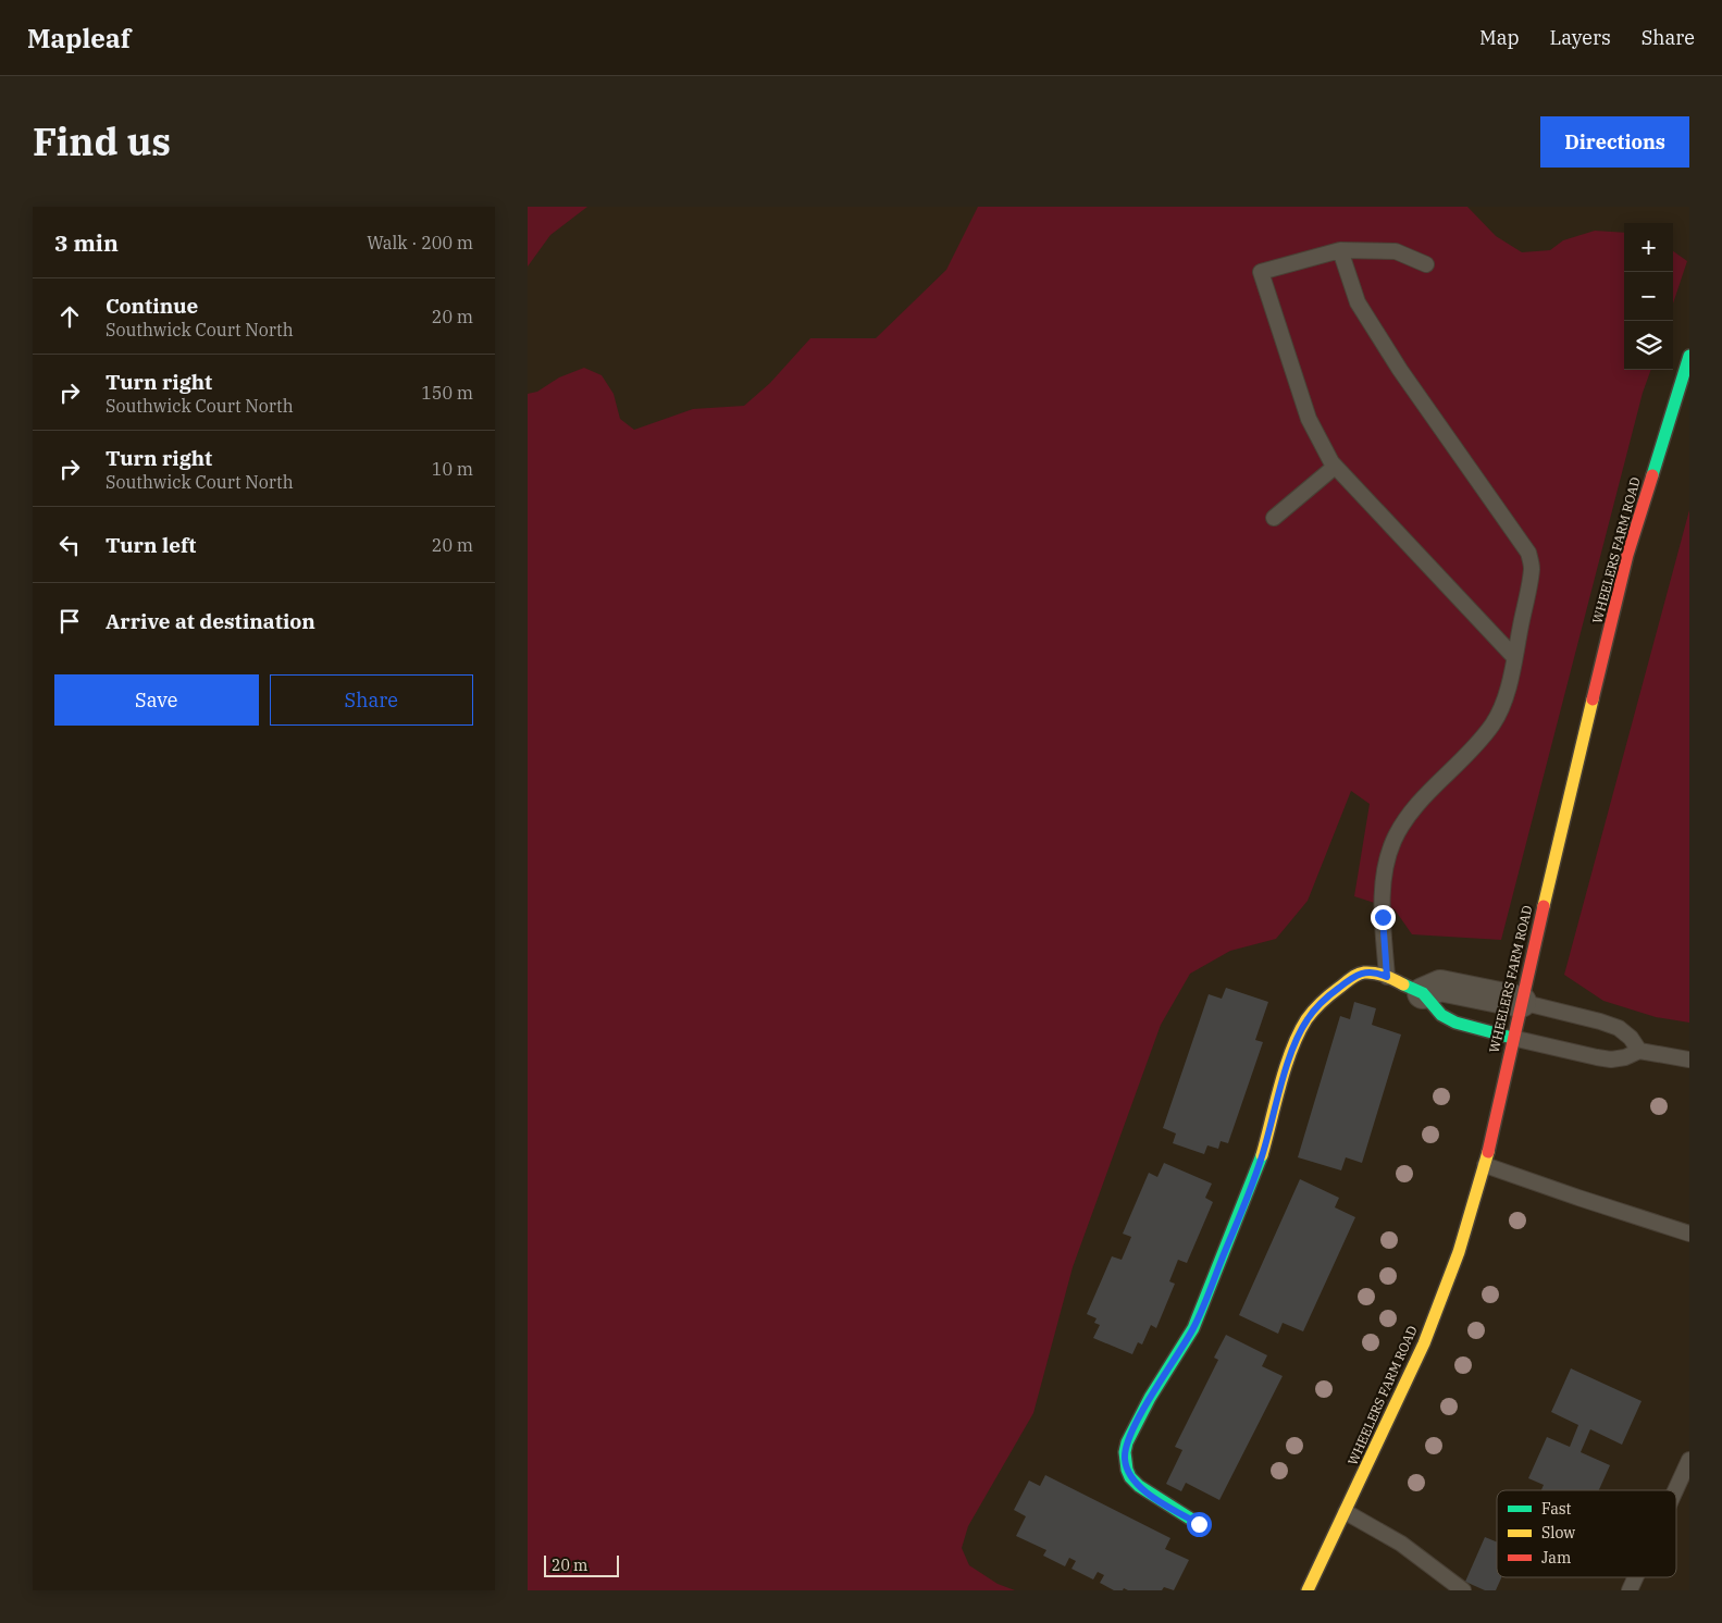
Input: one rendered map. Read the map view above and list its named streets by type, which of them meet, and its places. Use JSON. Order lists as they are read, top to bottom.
{
  "streets": {
    "main road": ["WHEELERS FARM ROAD"]
  },
  "legend": ["Fast", "Slow", "Jam"],
  "scale_bar": "20 m",
  "page": {
    "header": "Mapleaf",
    "nav": ["Map", "Layers", "Share"],
    "title": "Find us",
    "buttons": [
      "Directions",
      ["Save", "Share"]
    ],
    "heading": ["3 min", "Walk · 200 m"],
    "map_buttons": ["+", "−"],
    "list": [
      ["Continue", "Southwick Court North", "20 m"],
      ["Turn right", "Southwick Court North", "150 m"],
      ["Turn right", "Southwick Court North", "10 m"],
      ["Turn left", "20 m"],
      "Arrive at destination"
    ],
    "scale": "20 m"
  }
}
